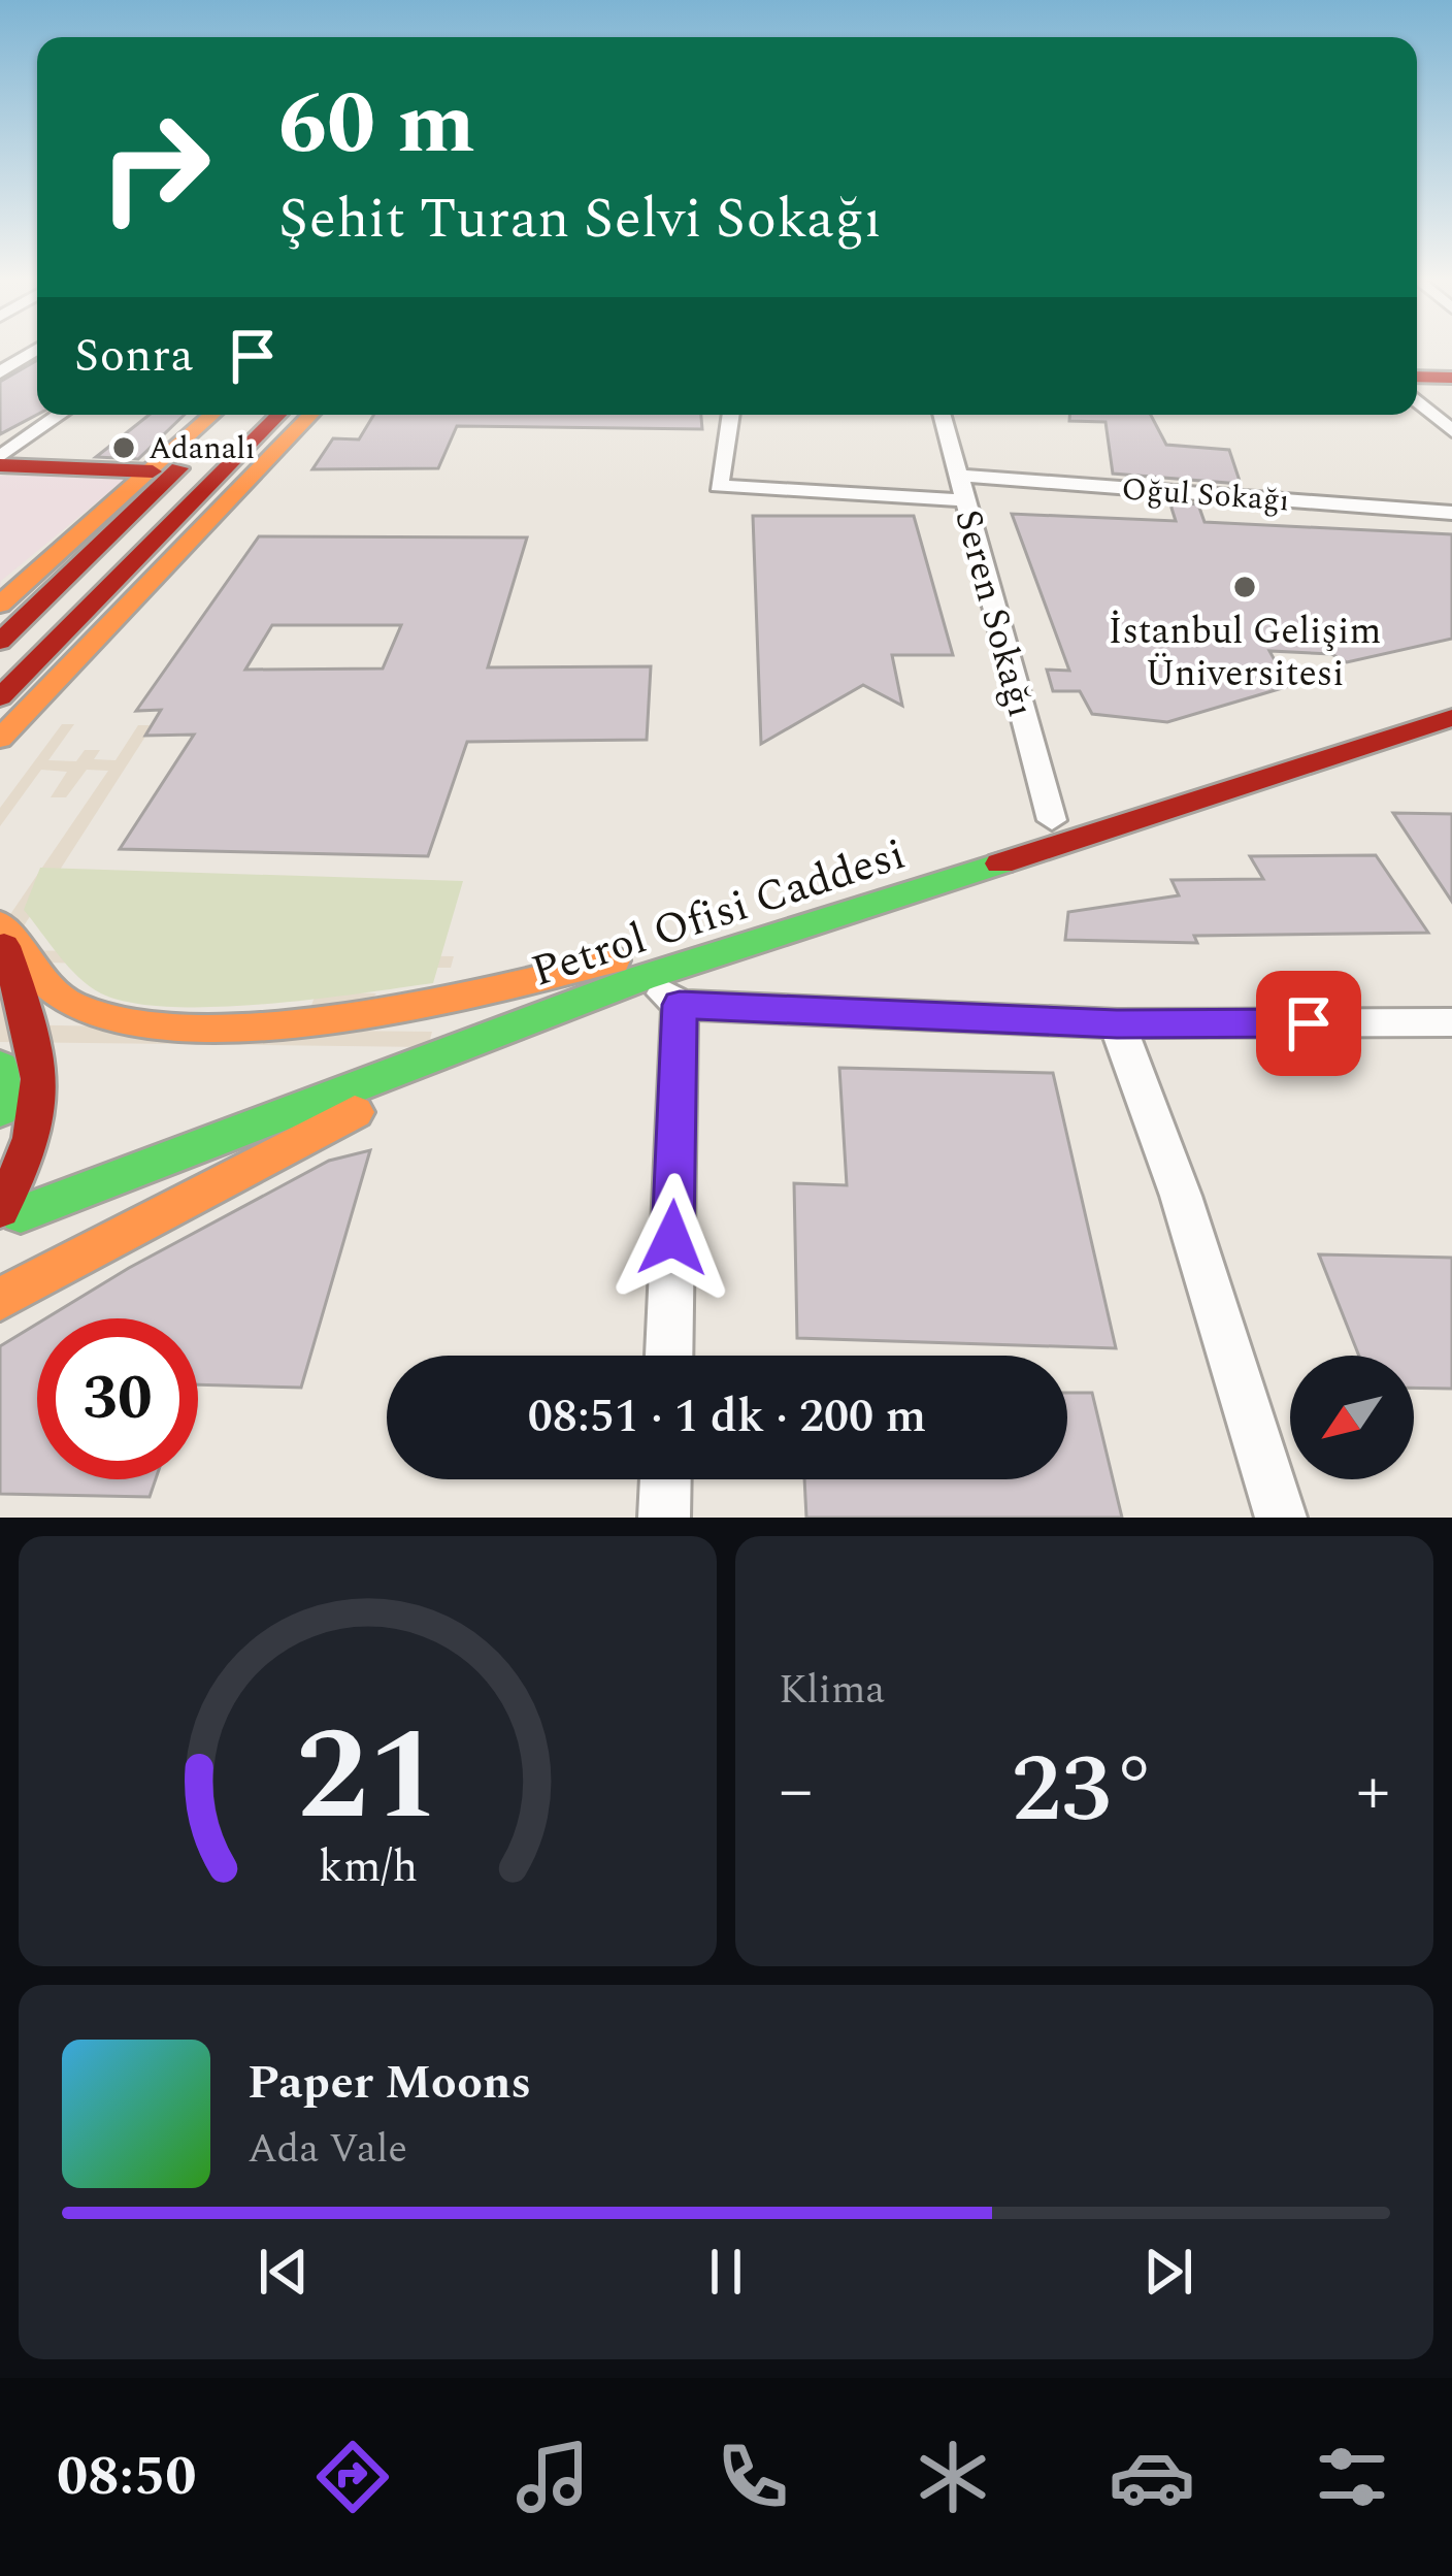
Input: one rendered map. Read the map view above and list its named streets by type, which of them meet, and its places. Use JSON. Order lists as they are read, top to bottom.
{
  "streets": {
    "main road": ["Petrol Ofisi Caddesi"],
    "street": ["Oğul Sokağı", "Seren Sokağı"]
  },
  "crossings": [
    ["Oğul Sokağı", "Seren Sokağı"],
    ["Seren Sokağı", "Petrol Ofisi Caddesi"]
  ],
  "places": ["Adanalı", "İstanbul Gelişim Üniversitesi"],
  "north": "bottom left",
  "page": {
    "turn": ["60 m", "Şehit Turan Selvi Sokağı"],
    "then": "Sonra",
    "limit": "30",
    "trip": "08:51 · 1 dk · 200 m",
    "tile": "Klima",
    "heat": ["−", "23°", "+"],
    "song": ["Paper Moons", "Ada Vale"],
    "tabs": "08:50",
    "gauge": ["21", "km/h"]
  }
}
